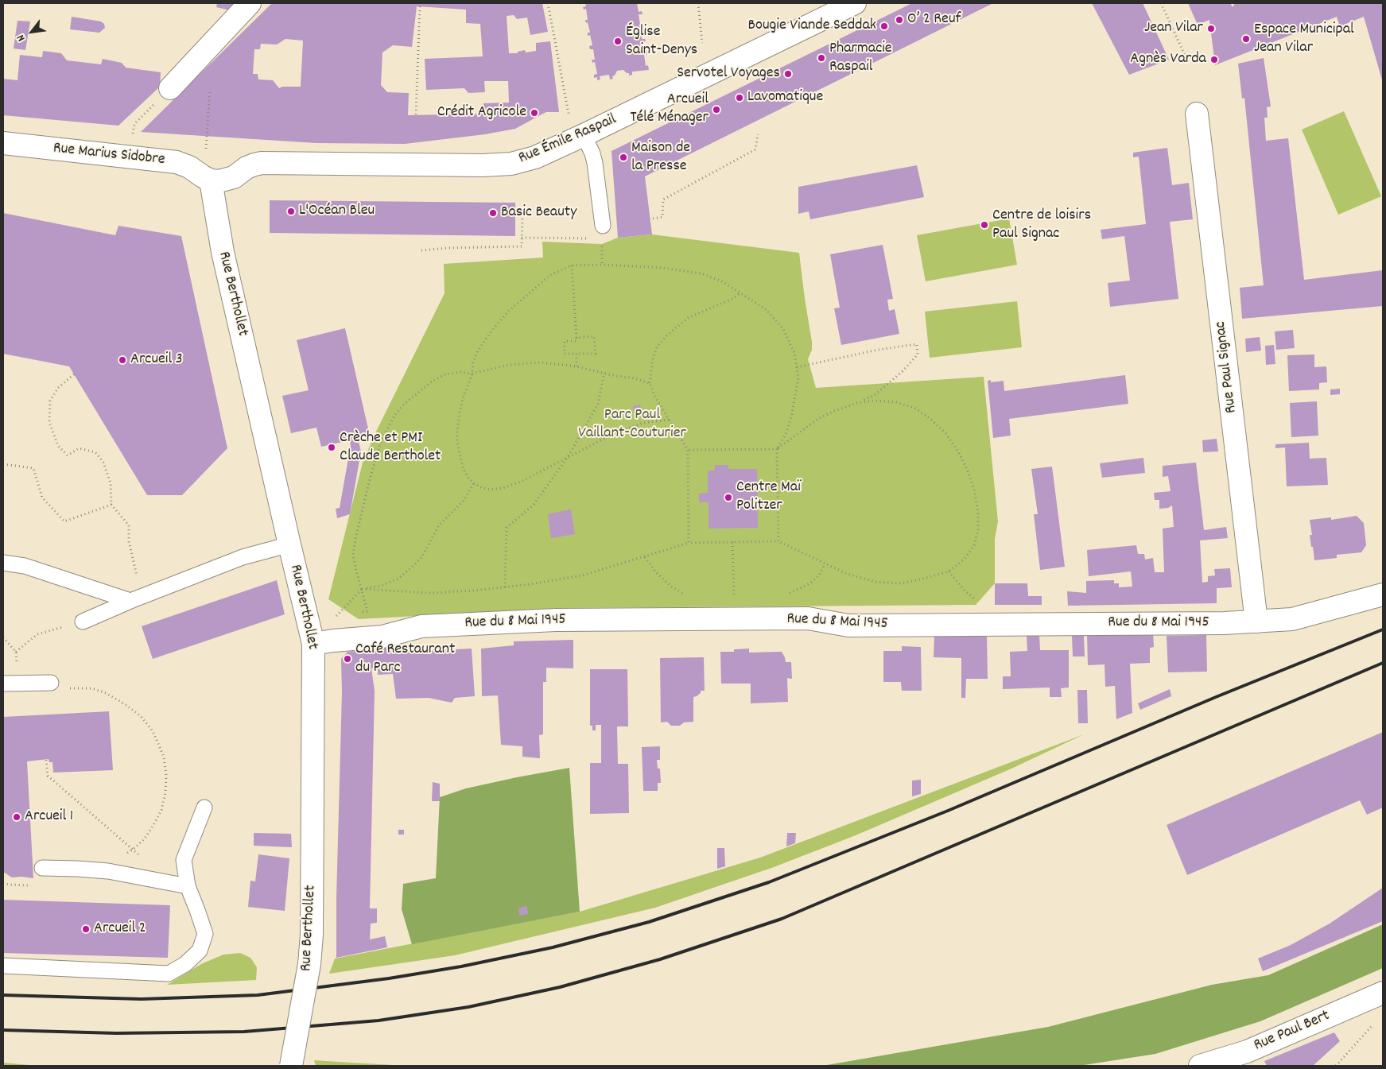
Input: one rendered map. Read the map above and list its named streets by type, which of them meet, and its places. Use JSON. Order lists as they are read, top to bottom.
{
  "streets": {
    "street": [
      "Rue Émile Raspail",
      "Rue Marius Sidobre",
      "Rue Berthollet",
      "Rue Paul Signac",
      "Rue du 8 Mai 1945",
      "Rue Paul Bert"
    ]
  },
  "crossings": [
    ["Rue Émile Raspail", "Rue Marius Sidobre"],
    ["Rue Émile Raspail", "Rue Berthollet"],
    ["Rue Marius Sidobre", "Rue Berthollet"],
    ["Rue Berthollet", "Rue du 8 Mai 1945"],
    ["Rue Paul Signac", "Rue du 8 Mai 1945"]
  ],
  "parks": ["Parc Paul Vaillant-Couturier"],
  "places": [
    "O’ 2 Reuf",
    "Bougie Viande Seddak",
    "Jean Vilar",
    "Espace Municipal Jean Vilar",
    "Église Saint-Denys",
    "Pharmacie Raspail",
    "Agnès Varda",
    "Servotel Voyages",
    "Lavomatique",
    "Arcueil Télé Ménager",
    "Crédit Agricole",
    "Maison de la Presse",
    "L'Océan Bleu",
    "Basic Beauty",
    "Centre de loisirs Paul Signac",
    "Arcueil 3",
    "Crèche et PMI Claude Bertholet",
    "Centre Maï Politzer",
    "Café Restaurant du Parc",
    "Arcueil 1",
    "Arcueil 2"
  ],
  "north": "bottom left"
}
